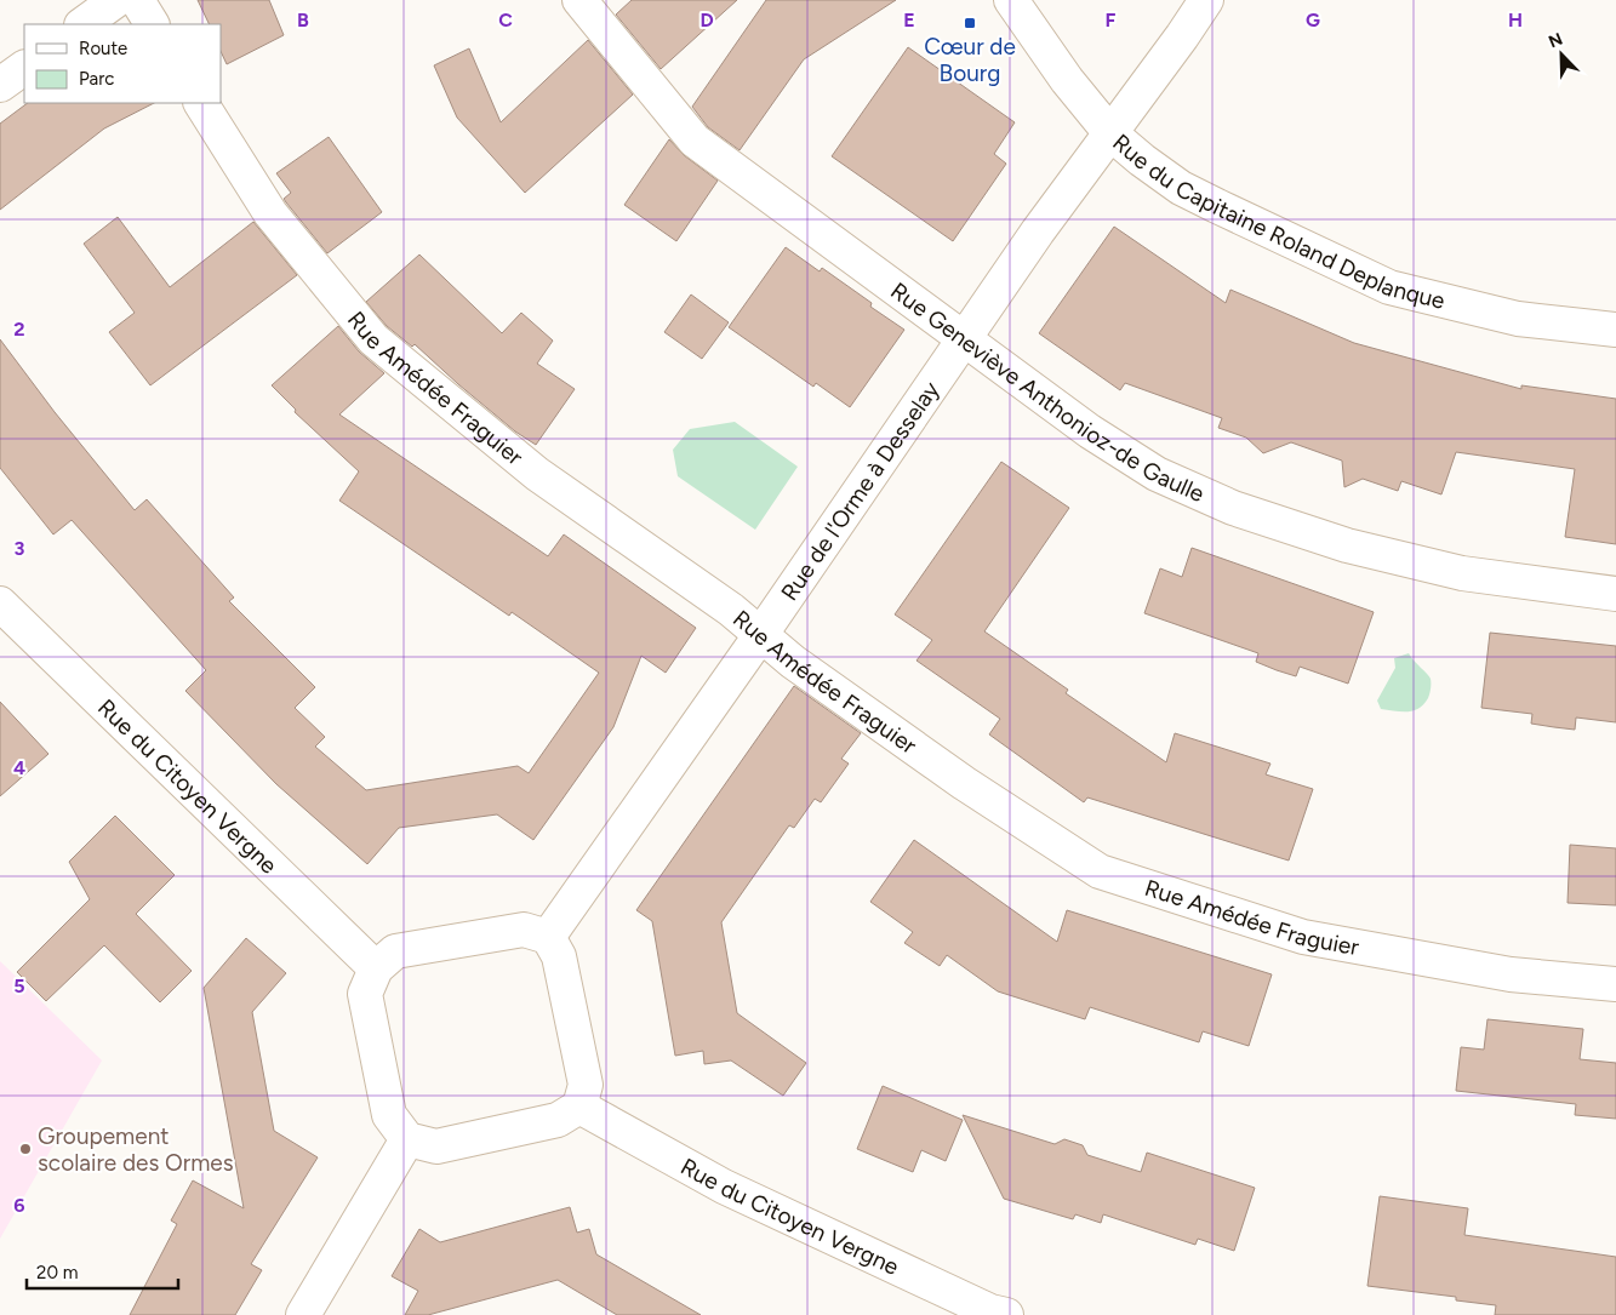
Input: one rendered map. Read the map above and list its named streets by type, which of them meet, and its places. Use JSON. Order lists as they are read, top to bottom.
{
  "streets": {
    "street": [
      "Rue du Capitaine Roland Deplanque",
      "Rue Amédée Fraguier",
      "Rue Geneviève Anthonioz-de Gaulle",
      "Rue de l'Orme à Desselay",
      "Rue du Citoyen Vergne"
    ]
  },
  "crossings": [
    ["Rue du Capitaine Roland Deplanque", "Rue de l'Orme à Desselay"],
    ["Rue Amédée Fraguier", "Rue de l'Orme à Desselay"],
    ["Rue Geneviève Anthonioz-de Gaulle", "Rue de l'Orme à Desselay"]
  ],
  "places": {
    "transit": ["Cœur de Bourg"],
    "other": ["Groupement scolaire des Ormes"]
  },
  "legend": ["Route", "Parc"],
  "scale_bar": "20 m",
  "north": "top left",
  "grid": {
    "columns": [
      "B",
      "C",
      "D",
      "E",
      "F",
      "G",
      "H"
    ],
    "rows": [
      "2",
      "3",
      "4",
      "5",
      "6"
    ]
  }
}
